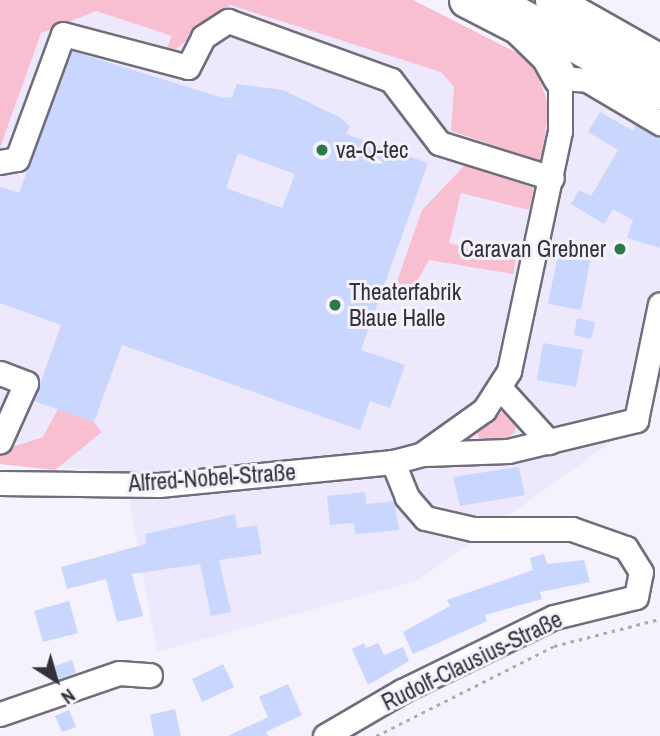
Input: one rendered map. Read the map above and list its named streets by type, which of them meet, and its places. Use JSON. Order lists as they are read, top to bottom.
{
  "streets": {
    "street": ["Alfred-Nobel-Straße", "Rudolf-Clausius-Straße"]
  },
  "crossings": [
    ["Alfred-Nobel-Straße", "Rudolf-Clausius-Straße"]
  ],
  "places": ["va-Q-tec", "Caravan Grebner", "Theaterfabrik Blaue Halle"],
  "north": "bottom right"
}
